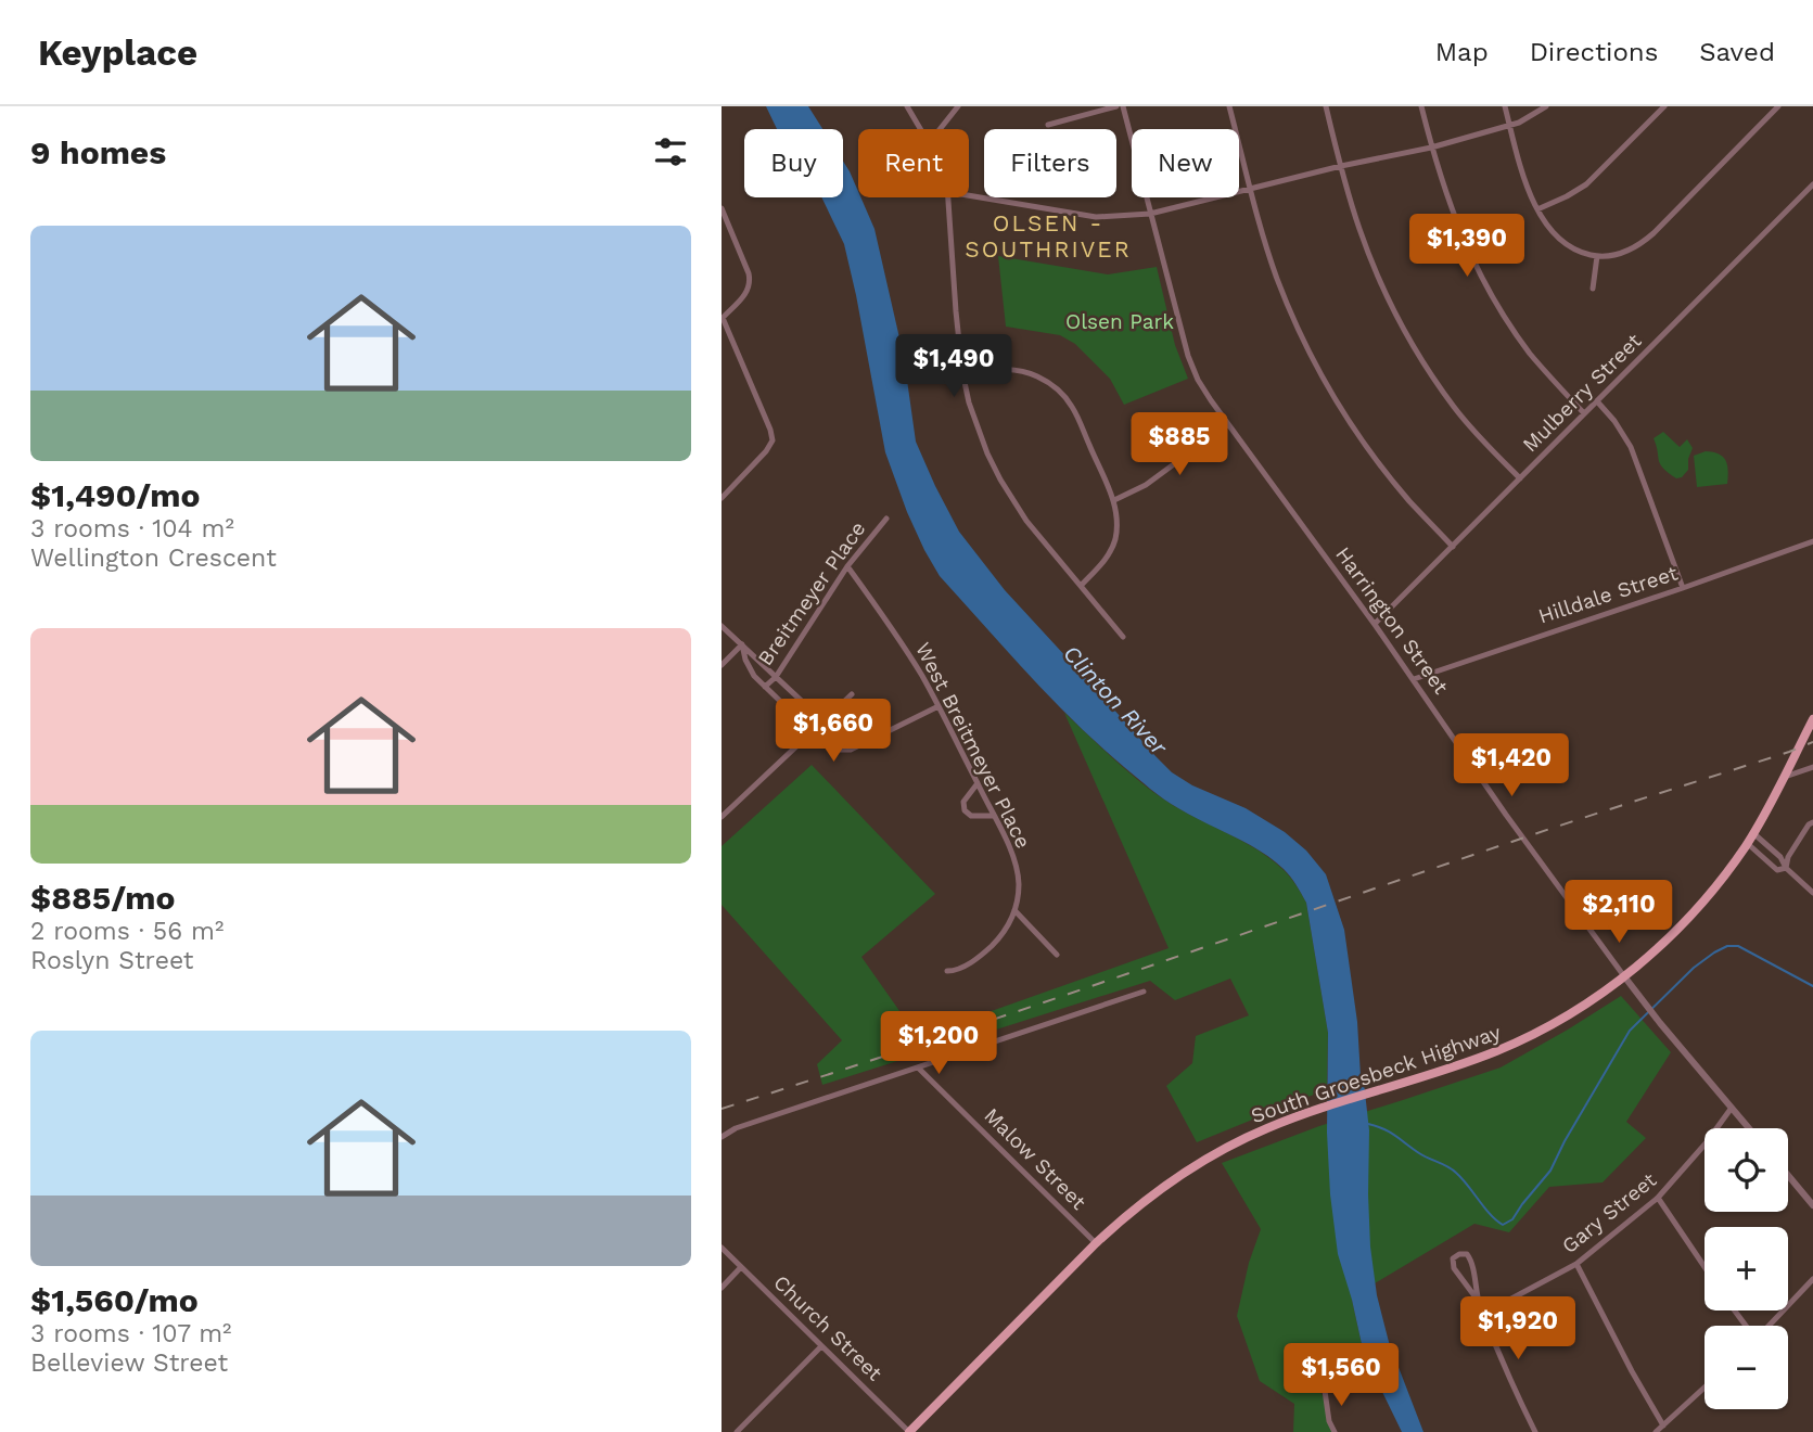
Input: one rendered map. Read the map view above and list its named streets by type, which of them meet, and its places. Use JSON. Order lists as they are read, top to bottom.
{
  "streets": {
    "main road": ["South Groesbeck Highway"],
    "street": [
      "Mulberry Street",
      "Breitmeyer Place",
      "Hilldale Street",
      "Harrington Street",
      "West Breitmeyer Place",
      "Malow Street",
      "Gary Street",
      "Church Street"
    ]
  },
  "crossings": [
    ["Mulberry Street", "Harrington Street"],
    ["Breitmeyer Place", "West Breitmeyer Place"],
    ["Hilldale Street", "Harrington Street"],
    ["Harrington Street", "South Groesbeck Highway"],
    ["Harrington Street", "Gary Street"],
    ["South Groesbeck Highway", "Malow Street"],
    ["South Groesbeck Highway", "Church Street"]
  ],
  "districts": ["OLSEN - SOUTHRIVER"],
  "water": ["Clinton River"],
  "parks": ["Olsen Park"],
  "page": {
    "header": "Keyplace",
    "nav": ["Map", "Directions", "Saved"],
    "heading": "9 homes",
    "chip": [
      "Buy",
      "Rent",
      "Filters",
      "New"
    ],
    "list": [
      {
        "name": "$1,490/mo",
        "note": "3 rooms · 104 m² · Wellington Crescent"
      },
      {
        "name": "$885/mo",
        "note": "2 rooms · 56 m² · Roslyn Street"
      },
      {
        "name": "$1,560/mo",
        "note": "3 rooms · 107 m² · Belleview Street"
      }
    ],
    "price": [
      "$1,390",
      "$1,490",
      "$885",
      "$1,660",
      "$1,420",
      "$2,110",
      "$1,200",
      "$1,920",
      "$1,560"
    ],
    "map_buttons": ["+", "−"]
  }
}
